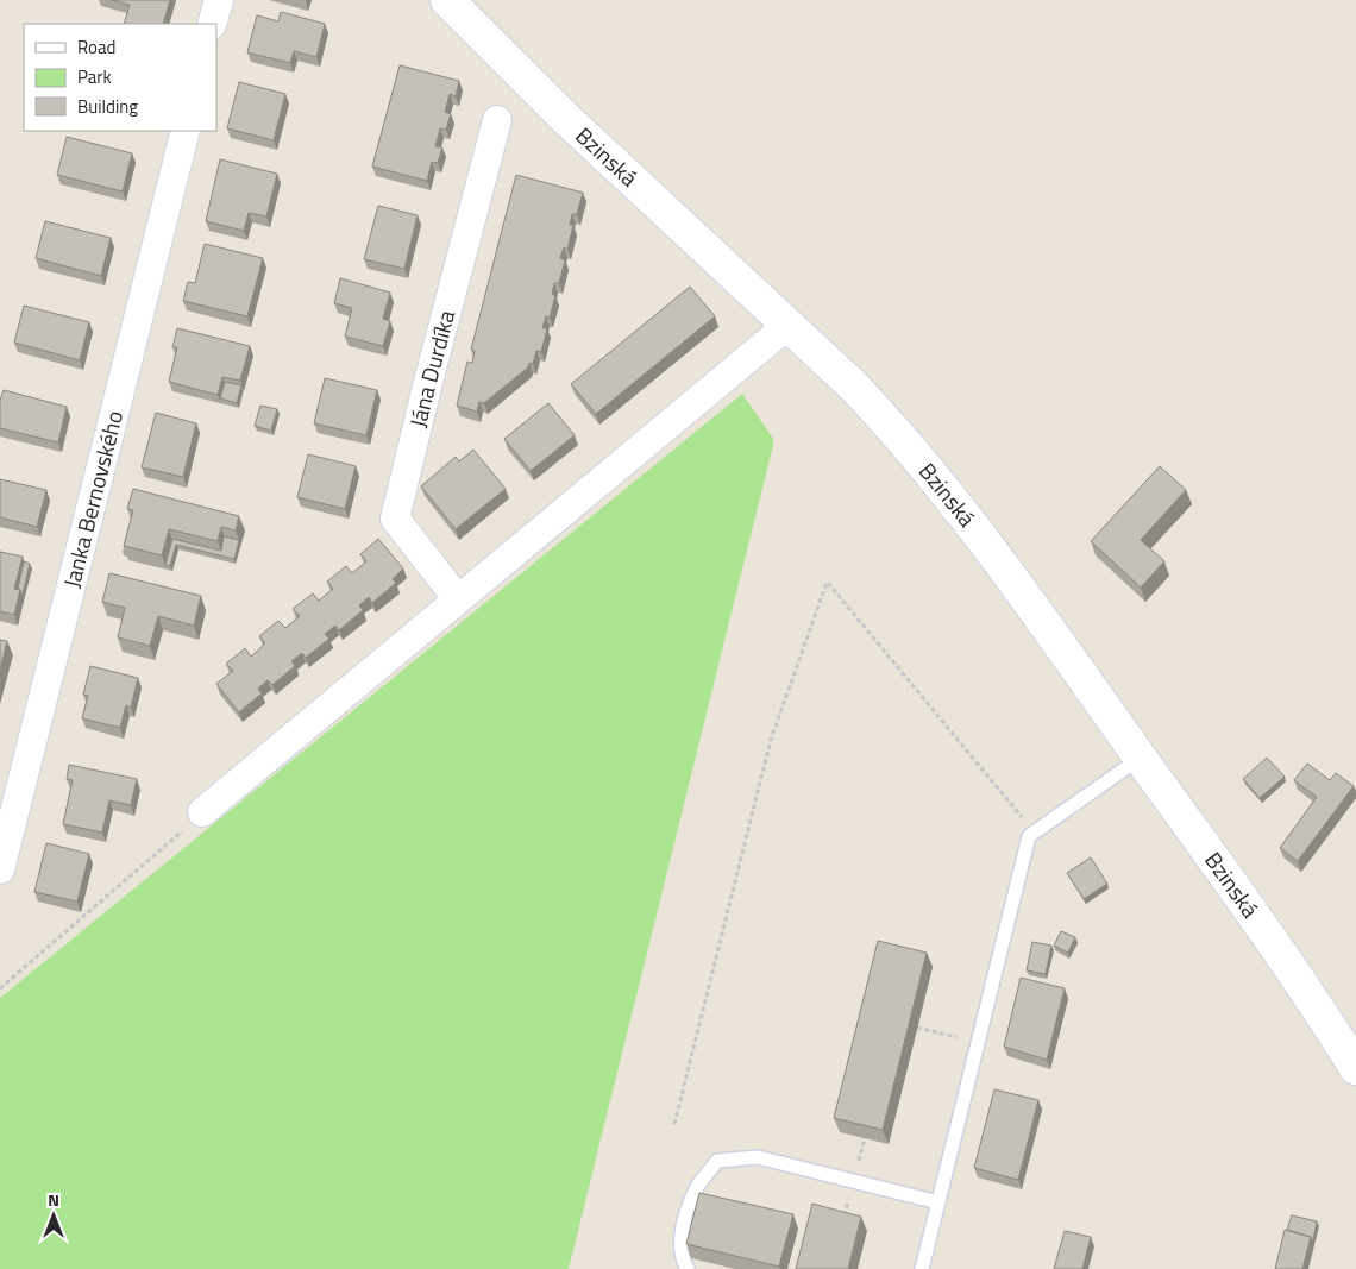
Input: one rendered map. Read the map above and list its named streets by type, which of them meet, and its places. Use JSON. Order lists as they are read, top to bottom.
{
  "streets": {
    "street": ["Bzinská", "Jána Durdíka", "Janka Bernovského"]
  },
  "legend": ["Road", "Park", "Building"],
  "north": "top"
}
